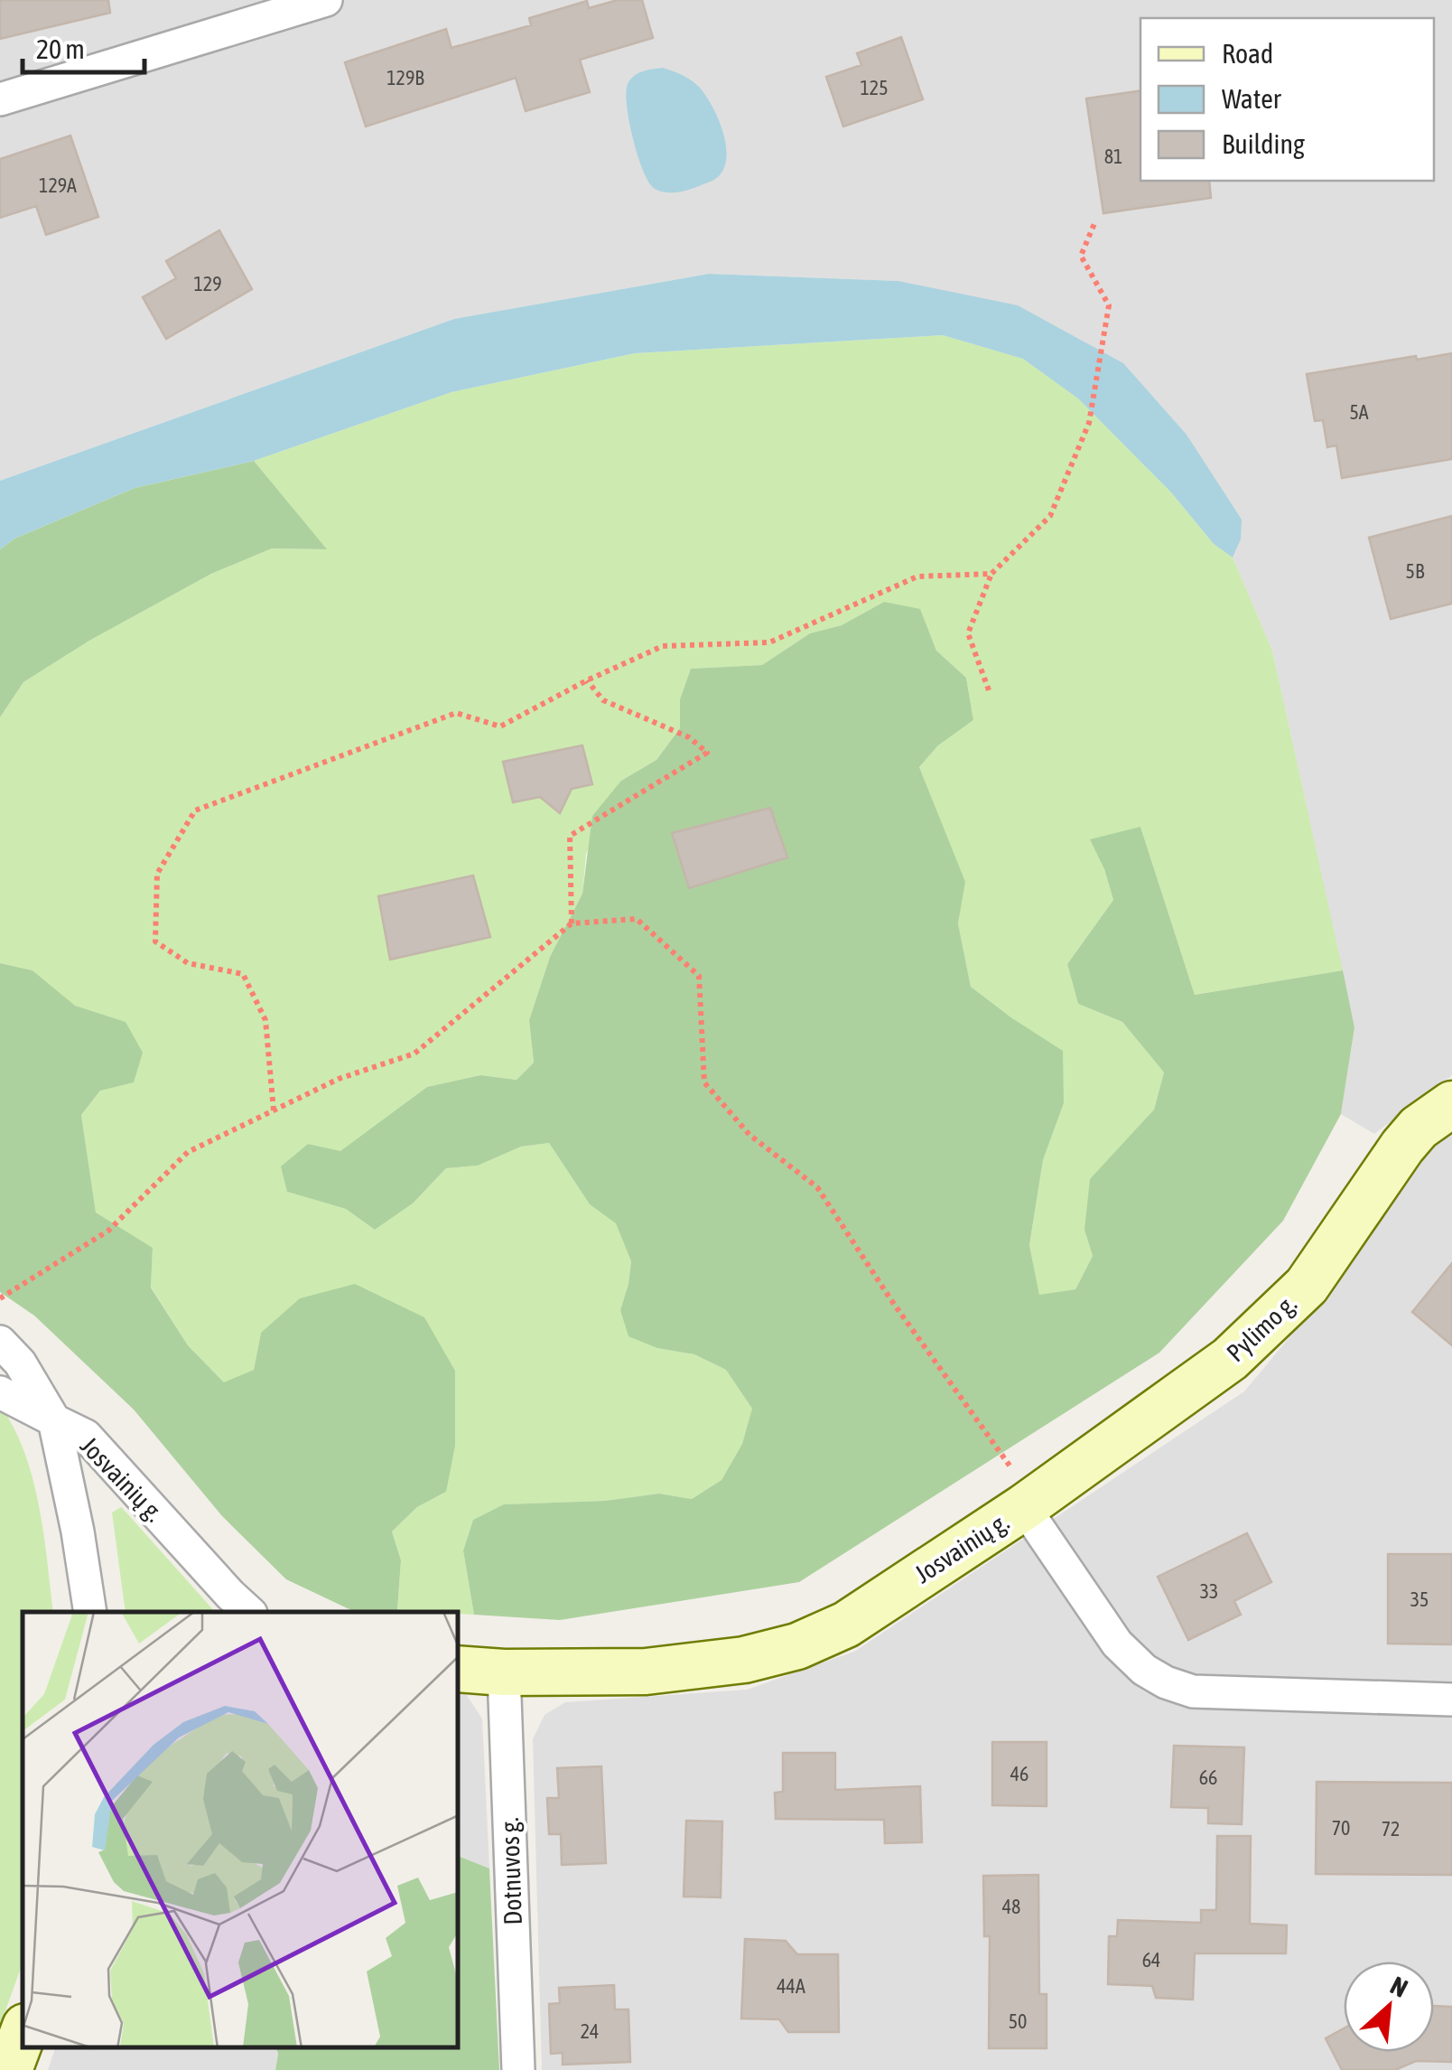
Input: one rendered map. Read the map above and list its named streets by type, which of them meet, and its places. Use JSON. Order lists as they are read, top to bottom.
{
  "streets": {
    "main road": ["Pylimo g.", "Josvainių g."],
    "street": ["Dotnuvos g."]
  },
  "crossings": [
    ["Pylimo g.", "Josvainių g."],
    ["Josvainių g.", "Dotnuvos g."]
  ],
  "house_numbers": [
    "129B",
    "125",
    "81",
    "129A",
    "129",
    "5A",
    "5B",
    "33",
    "35",
    "46",
    "66",
    "70",
    "72",
    "48",
    "64",
    "44A",
    "50",
    "24"
  ],
  "legend": ["Road", "Water", "Building"],
  "scale_bar": "20 m",
  "north": "top right"
}
